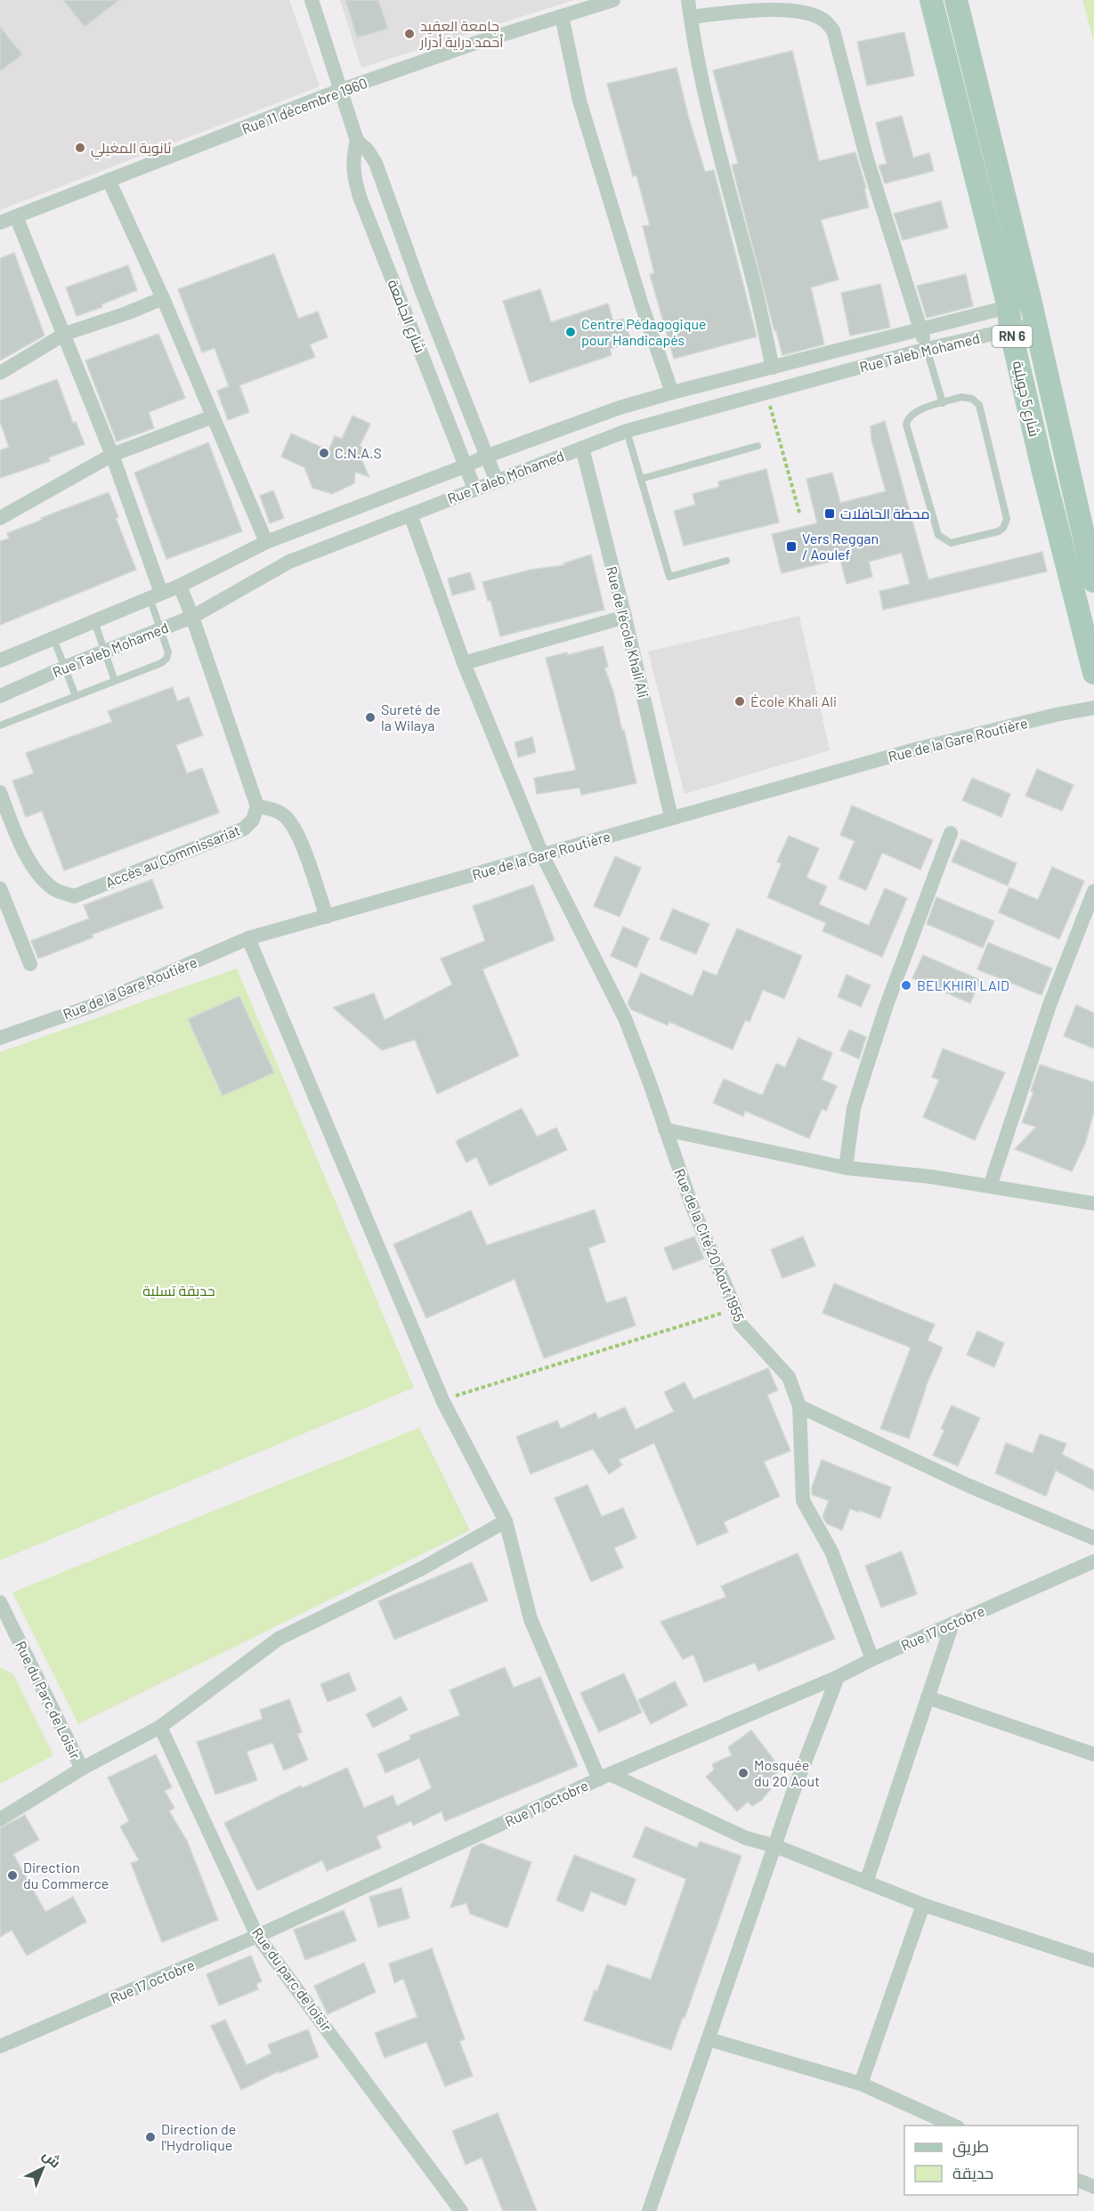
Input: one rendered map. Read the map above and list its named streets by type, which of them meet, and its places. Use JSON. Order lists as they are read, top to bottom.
{
  "streets": {
    "main road": ["RN 6", "شارع 5 جويلية"],
    "street": [
      "Rue 11 décembre 1960",
      "شارع الجامعة",
      "Rue Taleb Mohamed",
      "Rue de l'école Khali Ali",
      "Rue de la Gare Routière",
      "Accès au Commissariat",
      "Rue de la Cité 20 Aout 1955",
      "Rue 17 octobre",
      "Rue du Parc de Loisir",
      "Rue du parc de loisir"
    ]
  },
  "crossings": [
    ["Rue 11 décembre 1960", "شارع الجامعة"],
    ["شارع الجامعة", "Rue Taleb Mohamed"],
    ["Rue Taleb Mohamed", "شارع 5 جويلية"],
    ["Rue Taleb Mohamed", "Rue de l'école Khali Ali"],
    ["Rue Taleb Mohamed", "Rue de la Cité 20 Aout 1955"],
    ["Rue de l'école Khali Ali", "Rue de la Gare Routière"],
    ["Rue de la Gare Routière", "Rue de la Cité 20 Aout 1955"],
    ["Rue de la Cité 20 Aout 1955", "Rue 17 octobre"],
    ["Rue 17 octobre", "Rue du parc de loisir"]
  ],
  "parks": ["حديقة تسلية"],
  "places": {
    "other": [
      "جامعة العقيد أحمد دراية أدرار",
      "ثانوية المغيلي",
      "Centre Pédagogique pour Handicapés",
      "C.N.A.S",
      "École Khali Ali",
      "Sureté de la Wilaya",
      "BELKHIRI LAID",
      "Mosquée du 20 Aout",
      "Direction du Commerce",
      "Direction de l'Hydrolique"
    ],
    "transit": ["محطة الحافلات", "Vers Reggan / Aoulef"]
  },
  "legend": ["طريق", "حديقة"],
  "north": "top right"
}
